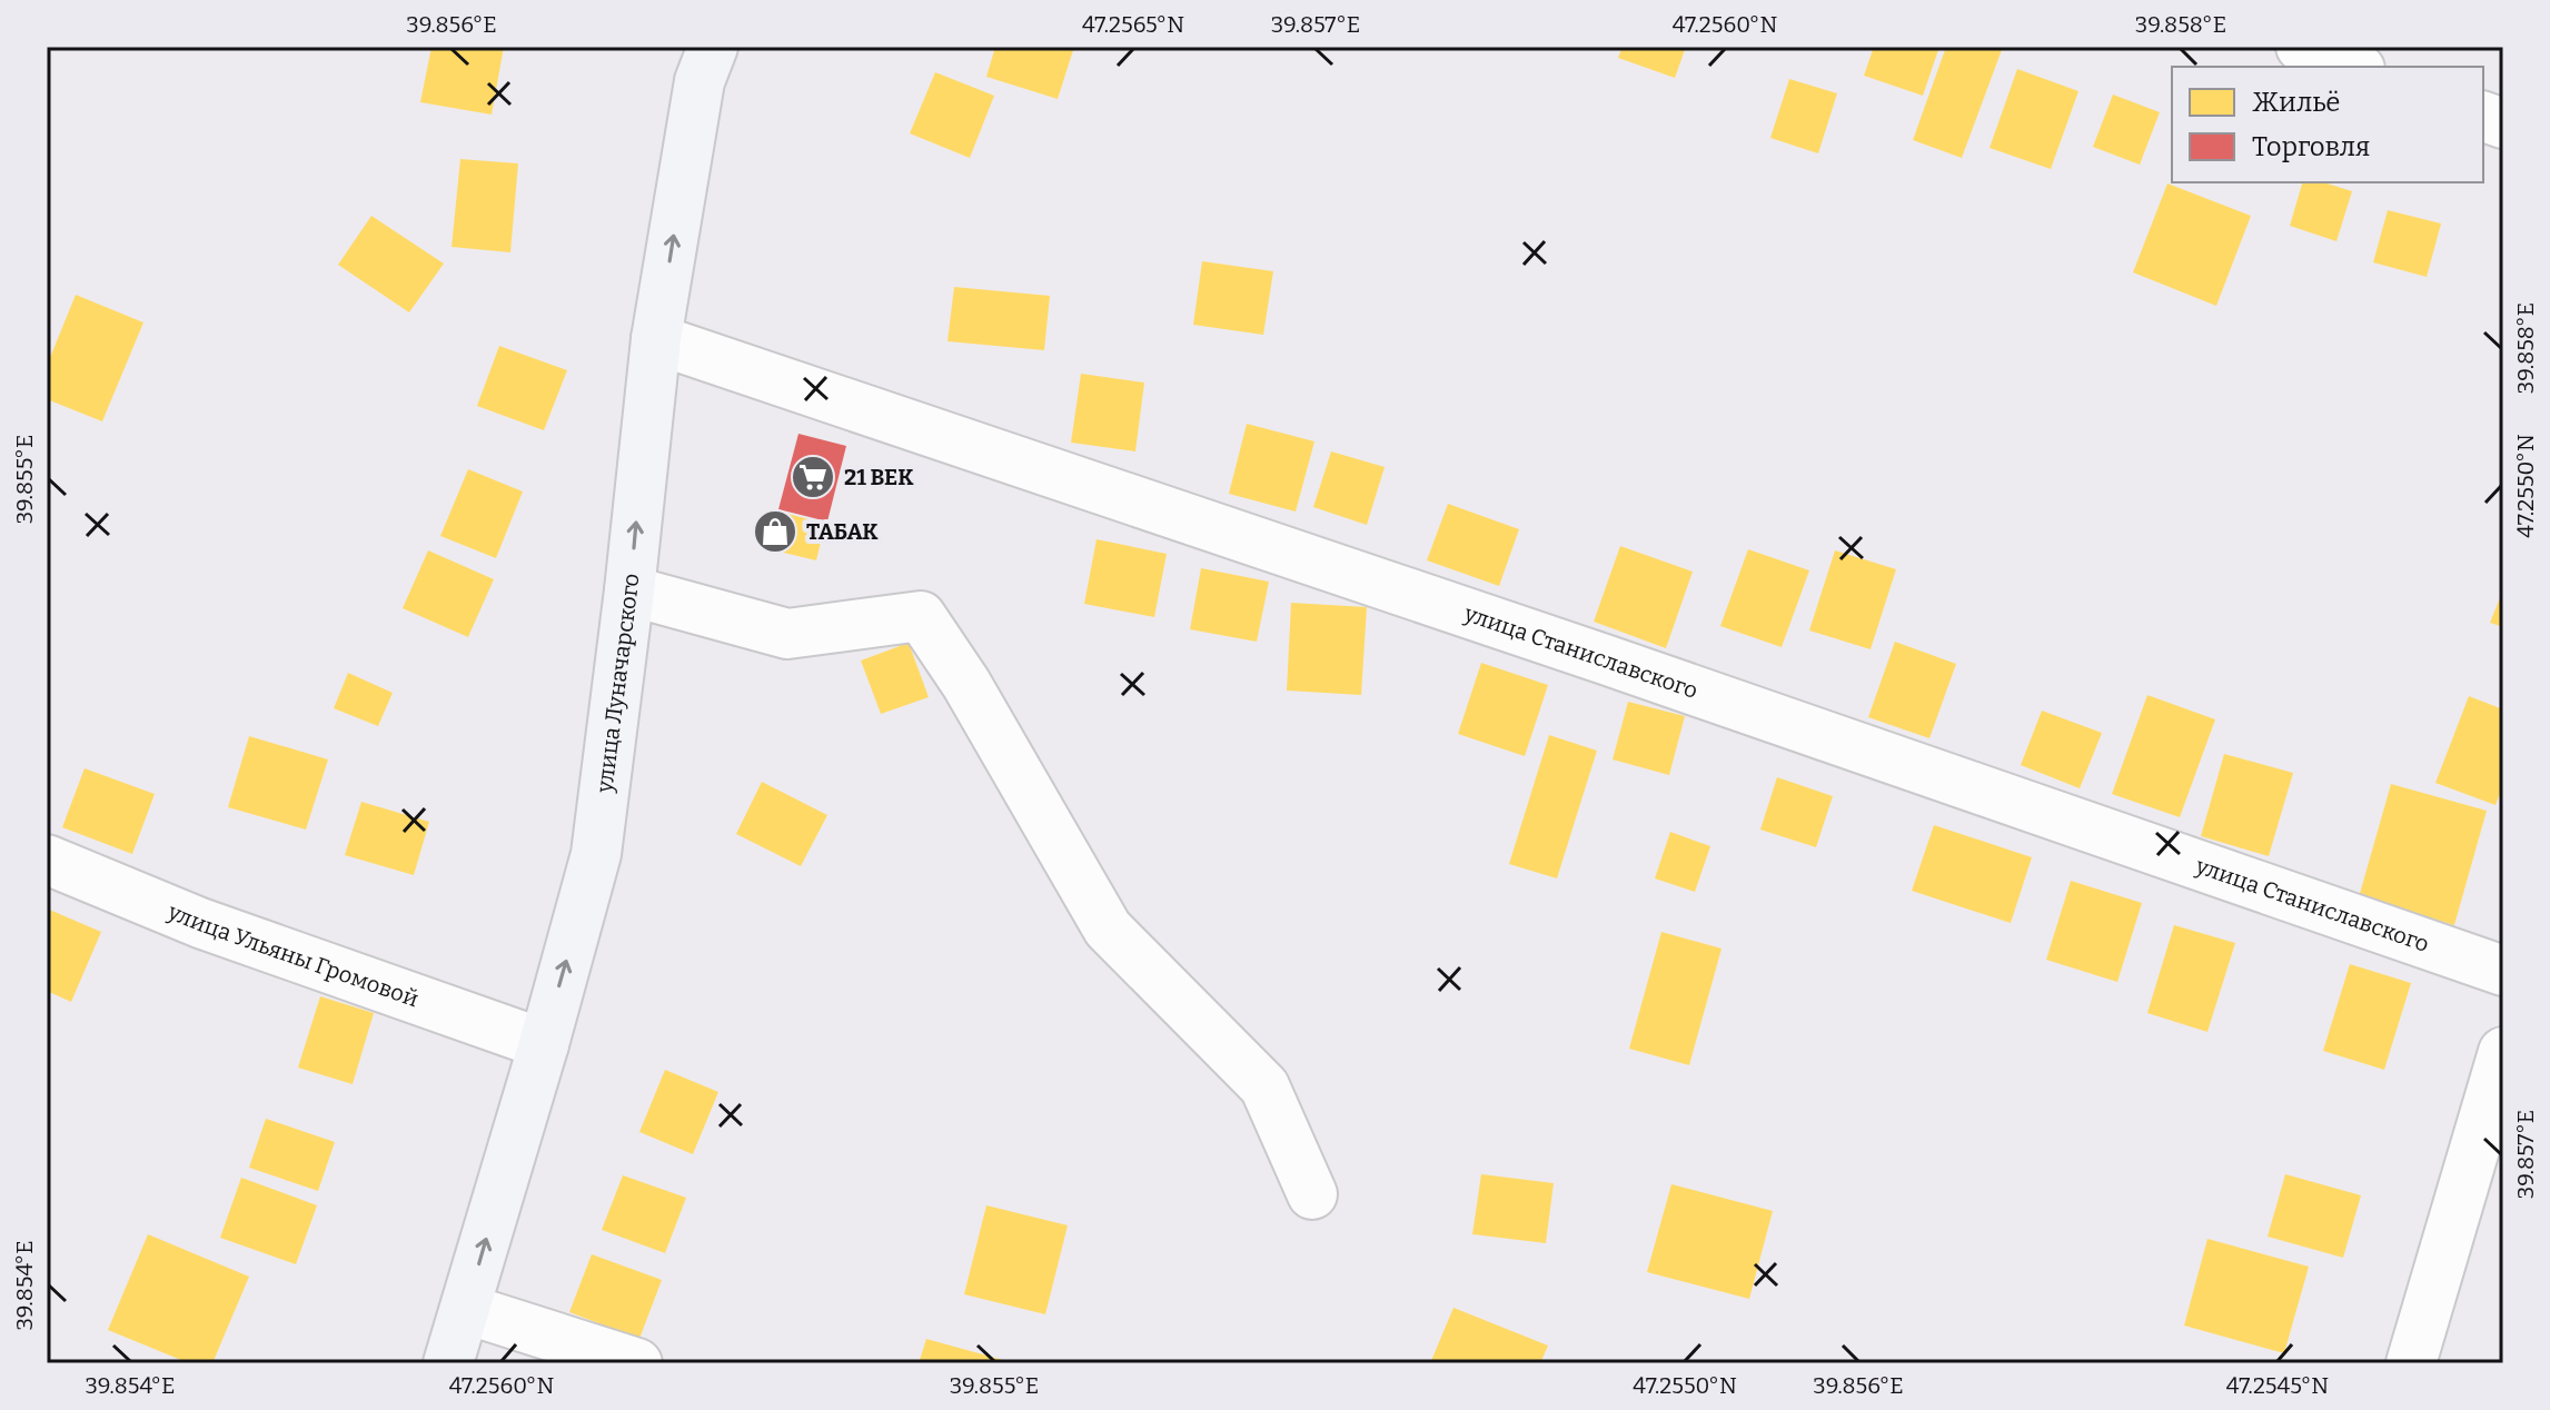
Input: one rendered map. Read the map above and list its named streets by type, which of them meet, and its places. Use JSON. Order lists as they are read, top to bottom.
{
  "streets": {
    "main road": ["улица Луначарского"],
    "street": ["улица Станиславского", "улица Ульяны Громовой"]
  },
  "crossings": [
    ["улица Станиславского", "улица Луначарского"],
    ["улица Луначарского", "улица Ульяны Громовой"]
  ],
  "one_way": ["улица Луначарского"],
  "places": {
    "supermarket": ["21 ВЕК"],
    "shop": ["ТАБАК"]
  },
  "legend": ["Жильё", "Торговля"],
  "coordinates": [
    "39.856°E",
    "47.2565°N",
    "39.857°E",
    "47.2560°N",
    "39.858°E",
    "39.855°E",
    "47.2550°N",
    "39.854°E",
    "47.2545°N"
  ]
}
